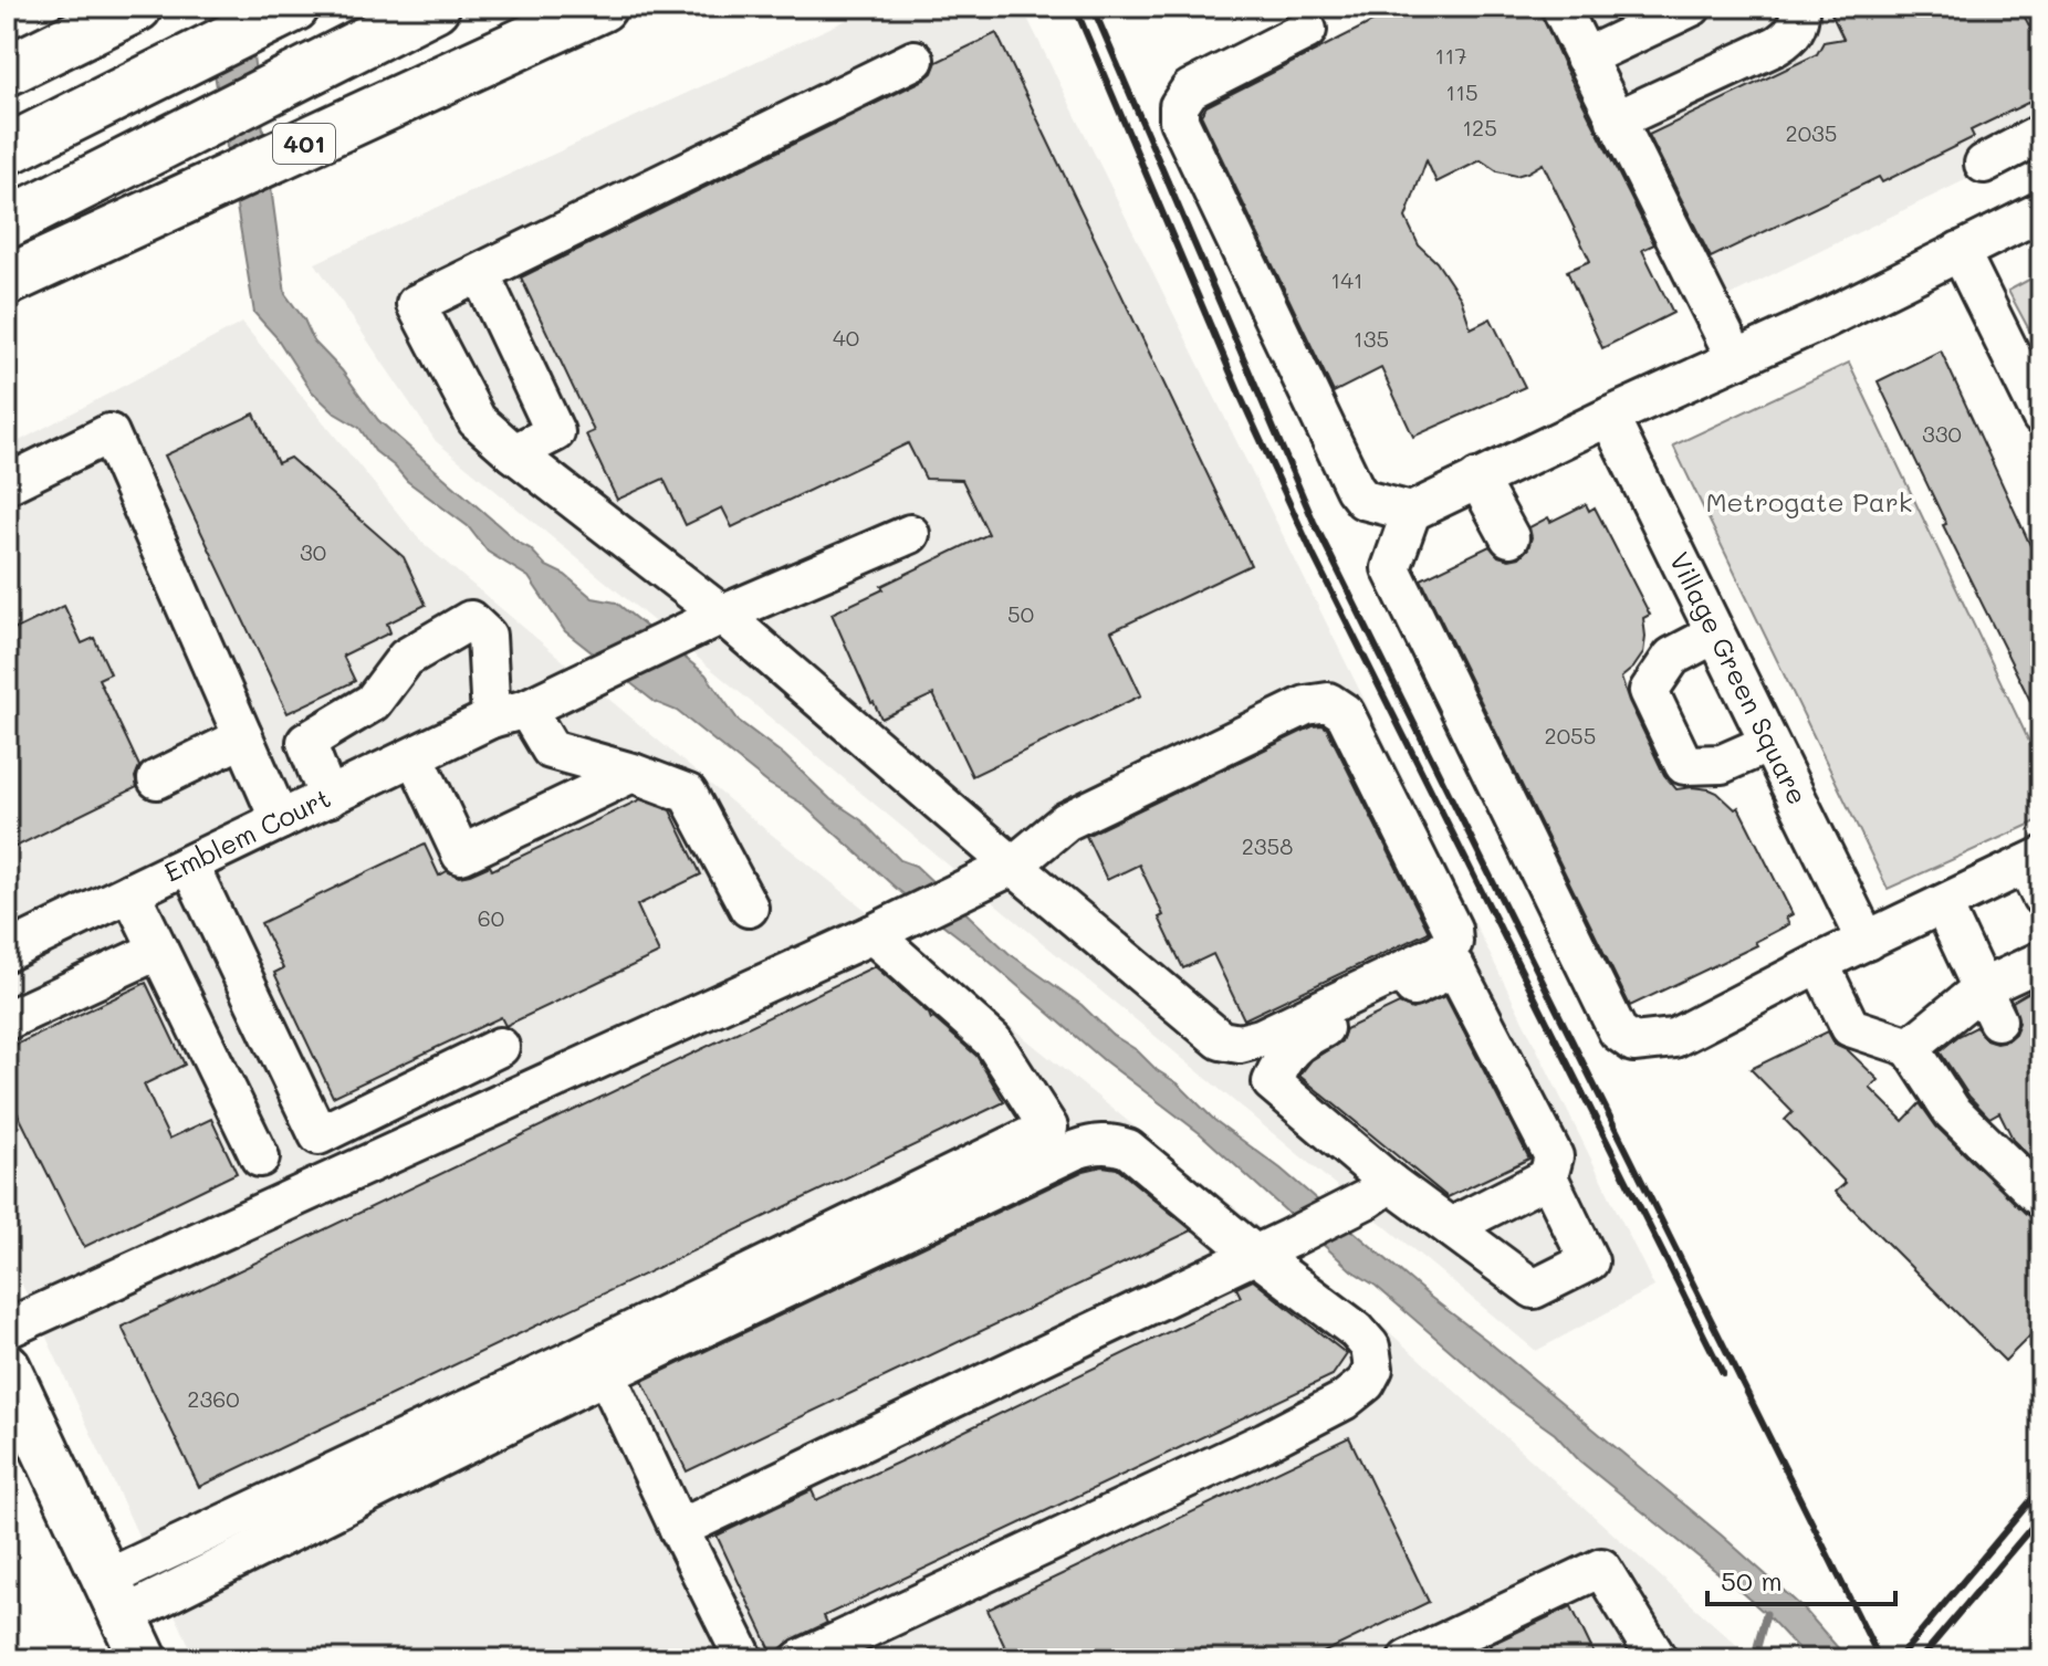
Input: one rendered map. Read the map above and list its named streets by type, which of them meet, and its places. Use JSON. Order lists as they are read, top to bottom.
{
  "streets": {
    "highway": ["401"],
    "street": ["Village Green Square", "Emblem Court"]
  },
  "parks": ["Metrogate Park"],
  "house_numbers": [
    "117",
    "115",
    "125",
    "2035",
    "141",
    "40",
    "135",
    "330",
    "30",
    "50",
    "2055",
    "2358",
    "60",
    "2360"
  ],
  "scale_bar": "50 m"
}
